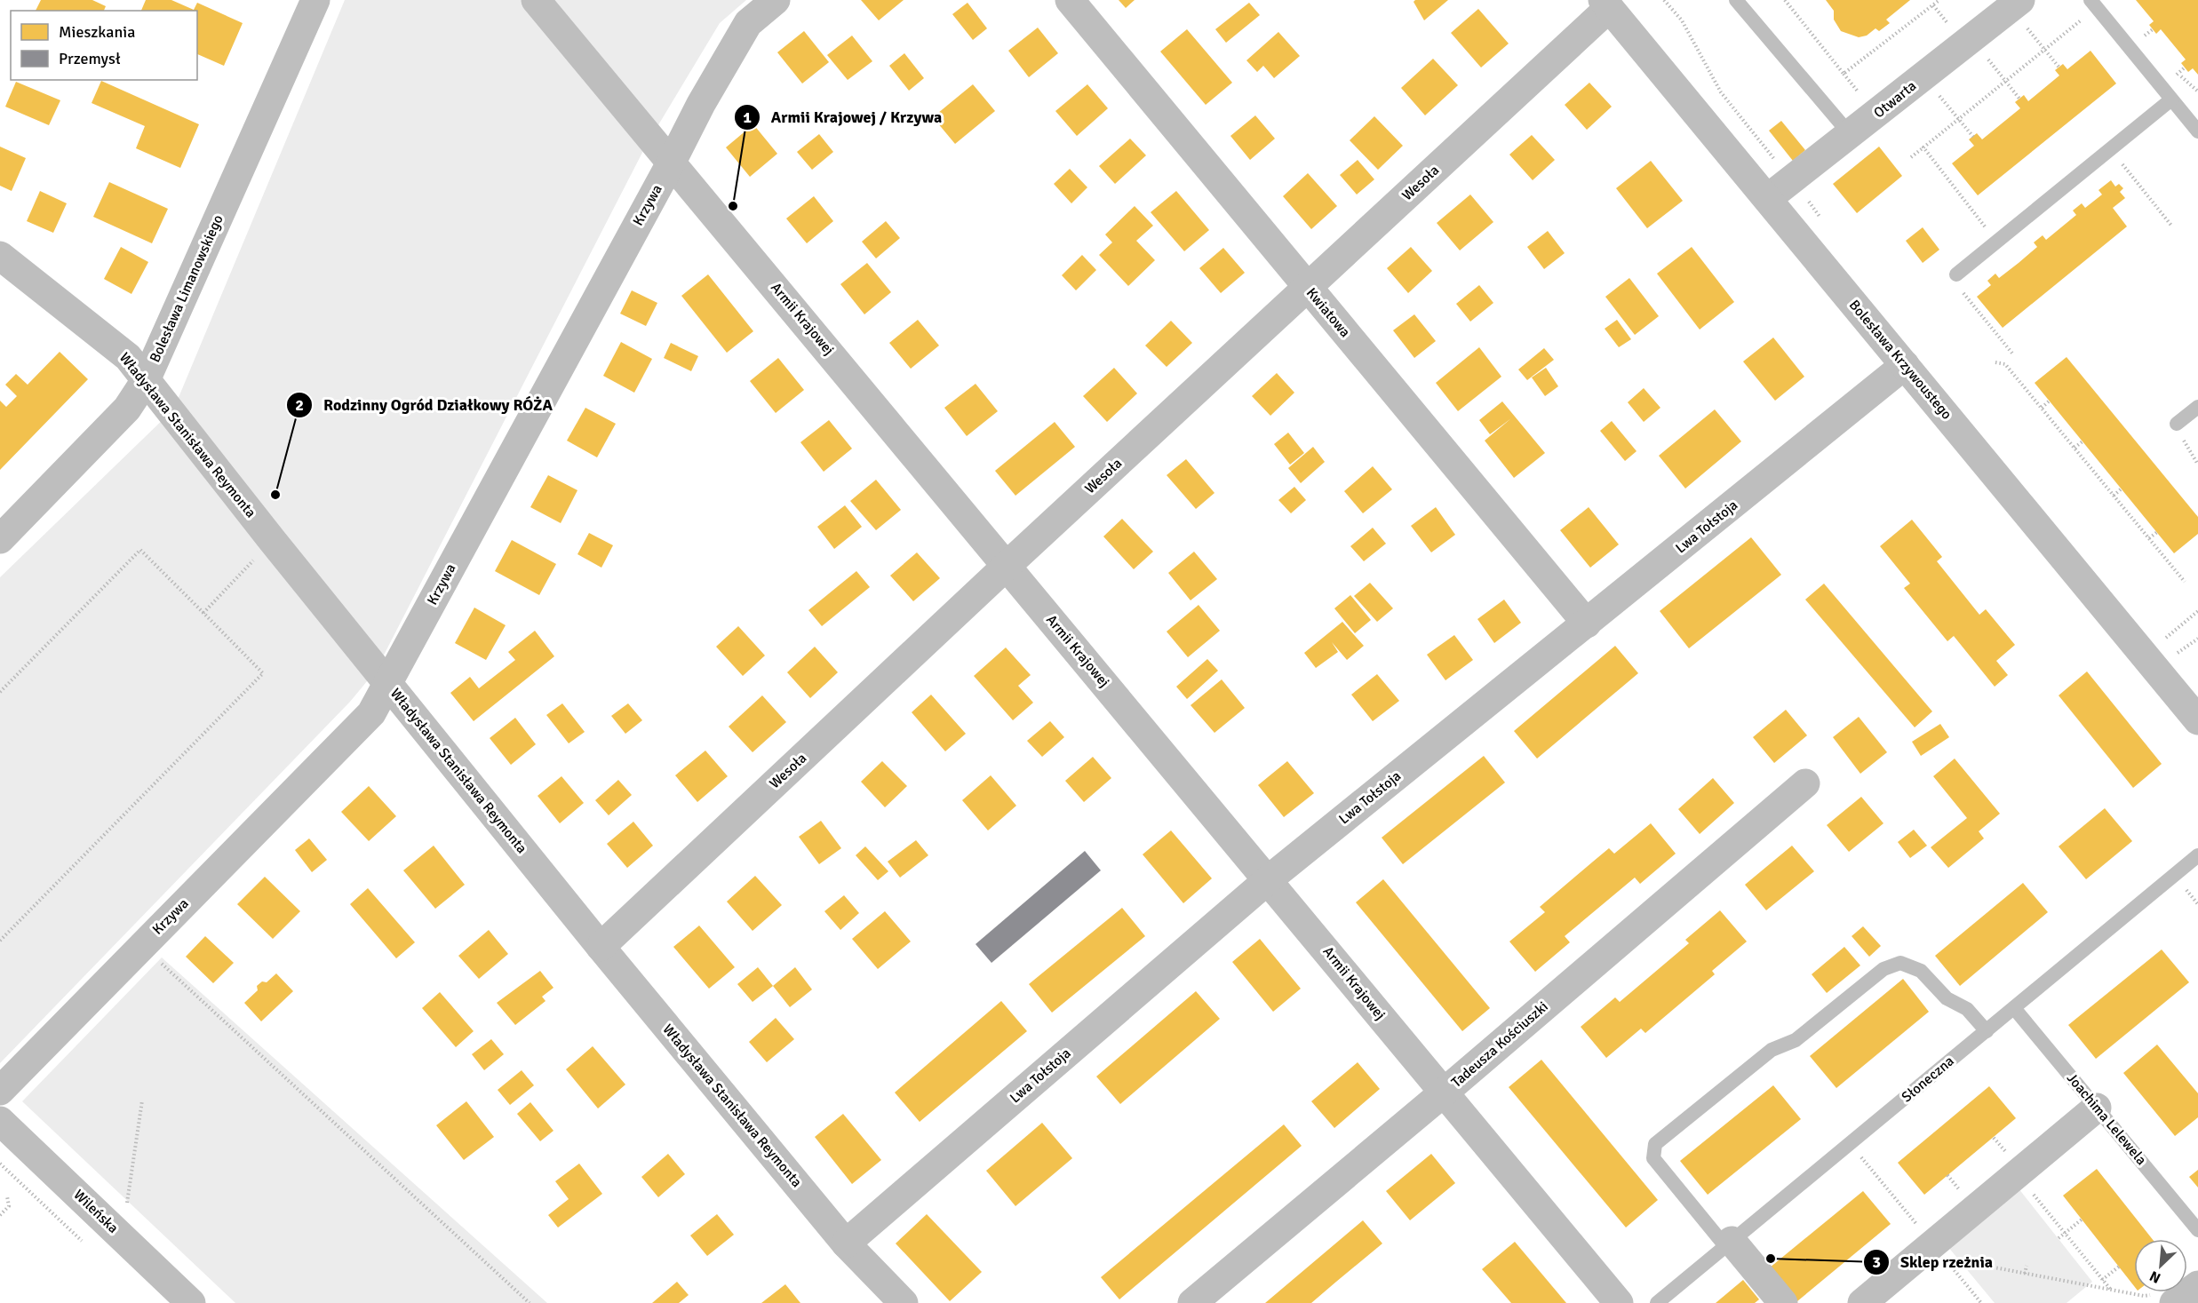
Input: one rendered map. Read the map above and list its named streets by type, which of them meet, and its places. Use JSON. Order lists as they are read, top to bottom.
{
  "streets": {
    "street": [
      "Otwarta",
      "Wesoła",
      "Krzywa",
      "Bolesława Limanowskiego",
      "Kwiatowa",
      "Armii Krajowej",
      "Bolesława Krzywoustego",
      "Władysława Stanisława Reymonta",
      "Lwa Tołstoja",
      "Tadeusza Kościuszki",
      "Wileńska"
    ],
    "lane": ["Słoneczna", "Joachima Lelewela"]
  },
  "crossings": [
    ["Otwarta", "Bolesława Krzywoustego"],
    ["Wesoła", "Kwiatowa"],
    ["Wesoła", "Armii Krajowej"],
    ["Wesoła", "Bolesława Krzywoustego"],
    ["Wesoła", "Władysława Stanisława Reymonta"],
    ["Krzywa", "Armii Krajowej"],
    ["Krzywa", "Władysława Stanisława Reymonta"],
    ["Bolesława Limanowskiego", "Władysława Stanisława Reymonta"],
    ["Kwiatowa", "Lwa Tołstoja"],
    ["Armii Krajowej", "Lwa Tołstoja"],
    ["Armii Krajowej", "Tadeusza Kościuszki"],
    ["Bolesława Krzywoustego", "Lwa Tołstoja"],
    ["Władysława Stanisława Reymonta", "Lwa Tołstoja"],
    ["Słoneczna", "Joachima Lelewela"]
  ],
  "places": ["Armii Krajowej / Krzywa", "Rodzinny Ogród Działkowy RÓŻA", "Sklep rzeżnia"],
  "legend": ["Mieszkania", "Przemysł"],
  "north": "bottom left"
}
